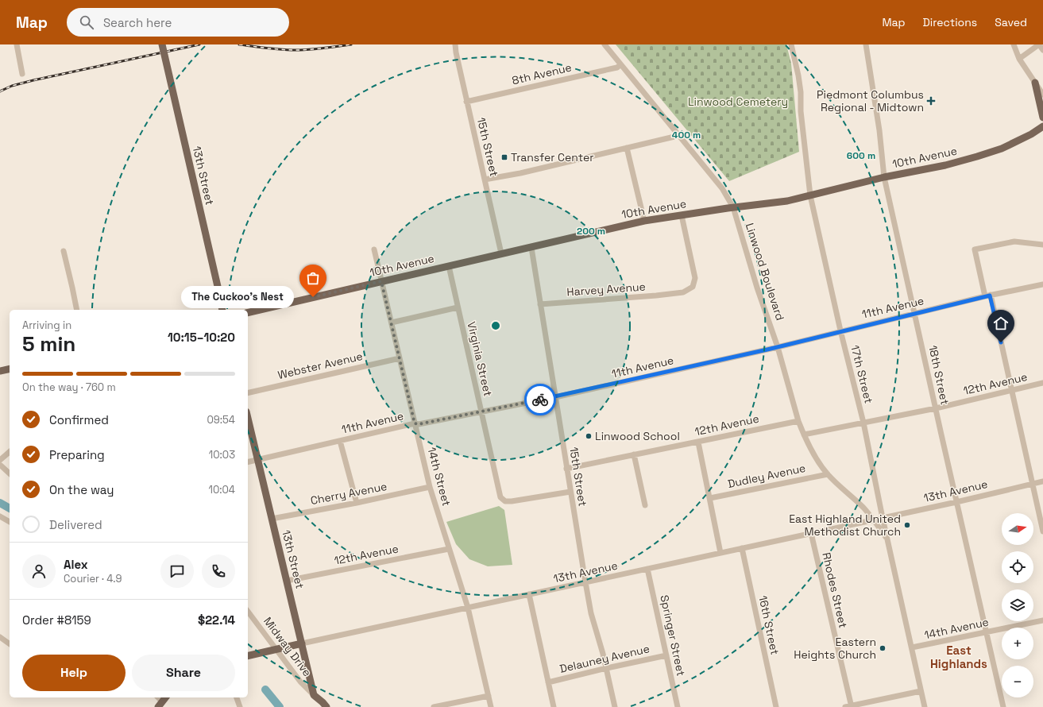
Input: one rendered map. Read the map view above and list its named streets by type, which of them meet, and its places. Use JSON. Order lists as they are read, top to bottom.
{
  "streets": {
    "main road": ["10th Avenue", "13th Street"],
    "street": [
      "8th Avenue",
      "15th Street",
      "Linwood Boulevard",
      "Harvey Avenue",
      "11th Avenue",
      "Virginia Street",
      "Webster Avenue",
      "17th Street",
      "18th Street",
      "12th Avenue",
      "Dudley Avenue",
      "14th Street",
      "13th Avenue",
      "Cherry Avenue",
      "Rhodes Street",
      "16th Street",
      "14th Avenue",
      "Springer Street",
      "Midway Drive",
      "Delauney Avenue"
    ]
  },
  "crossings": [
    ["8th Avenue", "15th Street"],
    ["8th Avenue", "Linwood Boulevard"],
    ["15th Street", "10th Avenue"],
    ["15th Street", "Harvey Avenue"],
    ["15th Street", "11th Avenue"],
    ["15th Street", "Virginia Street"],
    ["15th Street", "12th Avenue"],
    ["15th Street", "13th Avenue"],
    ["15th Street", "Delauney Avenue"],
    ["10th Avenue", "Linwood Boulevard"],
    ["10th Avenue", "Harvey Avenue"],
    ["10th Avenue", "Virginia Street"],
    ["10th Avenue", "17th Street"],
    ["10th Avenue", "18th Street"],
    ["10th Avenue", "14th Street"],
    ["13th Street", "11th Avenue"],
    ["13th Street", "12th Avenue"],
    ["13th Street", "13th Avenue"],
    ["13th Street", "Cherry Avenue"],
    ["13th Street", "Midway Drive"],
    ["Linwood Boulevard", "11th Avenue"],
    ["Linwood Boulevard", "12th Avenue"],
    ["Linwood Boulevard", "Dudley Avenue"],
    ["Linwood Boulevard", "13th Avenue"],
    ["11th Avenue", "Virginia Street"],
    ["11th Avenue", "17th Street"],
    ["11th Avenue", "18th Street"],
    ["11th Avenue", "14th Street"],
    ["Webster Avenue", "14th Street"],
    ["17th Street", "12th Avenue"],
    ["17th Street", "13th Avenue"],
    ["17th Street", "14th Avenue"],
    ["18th Street", "12th Avenue"],
    ["18th Street", "13th Avenue"],
    ["18th Street", "14th Avenue"],
    ["12th Avenue", "14th Street"],
    ["14th Street", "13th Avenue"],
    ["14th Street", "Cherry Avenue"],
    ["13th Avenue", "Rhodes Street"],
    ["13th Avenue", "16th Street"],
    ["13th Avenue", "Springer Street"],
    ["Springer Street", "Delauney Avenue"]
  ],
  "districts": ["East Highlands"],
  "parks": ["Linwood Cemetery"],
  "places": {
    "health": ["Piedmont Columbus Regional - Midtown"],
    "transit": ["Transfer Center"],
    "other": [
      "The Cuckoo’s Nest",
      "Linwood School",
      "East Highland United Methodist Church",
      "Eastern Heights Church"
    ]
  },
  "north": "right",
  "page": {
    "header": "Map",
    "search": "Search here",
    "nav": ["Map", "Directions", "Saved"],
    "bubble": "The Cuckoo’s Nest",
    "heading": ["5 min", "Arriving in", "10:15–10:20"],
    "panel": [
      "Alex",
      "Courier · 4.9",
      "Order #8159",
      "$22.14"
    ],
    "bar": "On the way · 760 m",
    "list": [
      ["Confirmed", "09:54"],
      ["Preparing", "10:03"],
      ["On the way", "10:04"],
      "Delivered"
    ],
    "map_buttons": ["+", "−"],
    "buttons": ["Help", "Share"]
  },
  "rings": ["400 m", "600 m", "200 m"]
}
